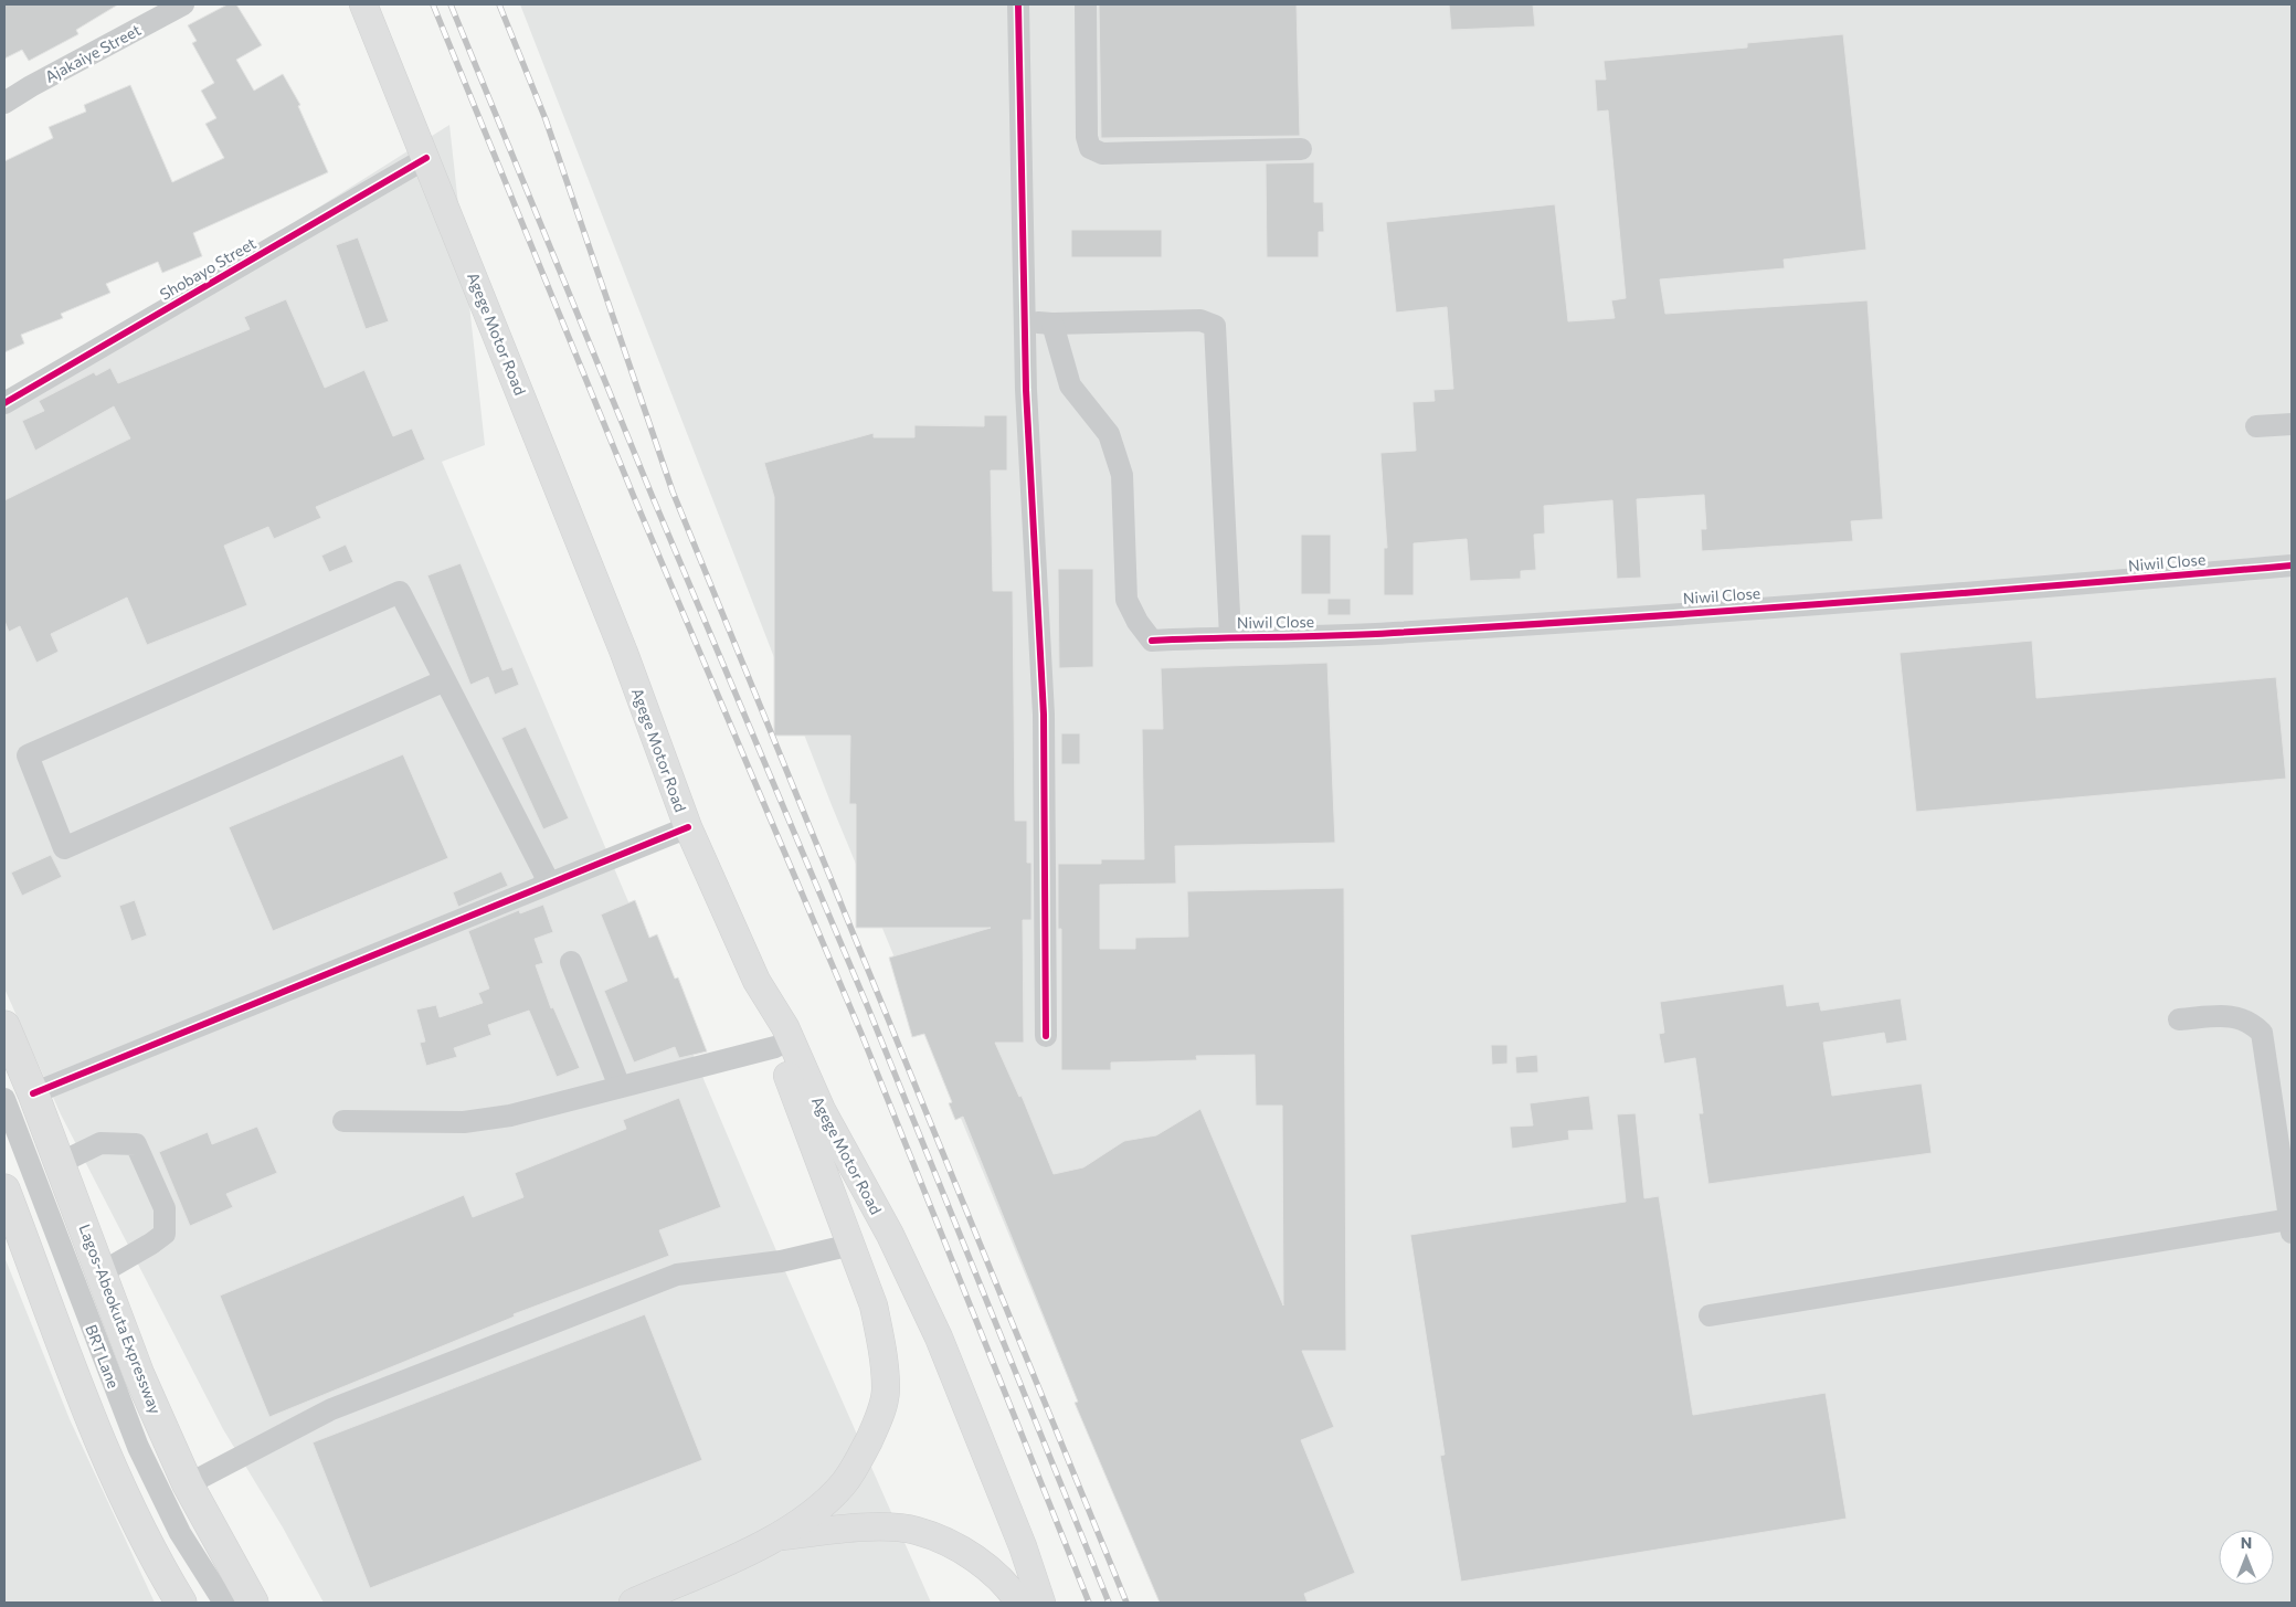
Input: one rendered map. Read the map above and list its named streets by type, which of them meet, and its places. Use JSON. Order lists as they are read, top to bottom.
{
  "streets": {
    "highway": ["Lagos-Abeokuta Expressway"],
    "main road": ["Agege Motor Road"],
    "street": [
      "Ajakaiye Street",
      "Shobayo Street",
      "Niwil Close",
      "BRT Lane"
    ]
  },
  "crossings": [
    ["Shobayo Street", "Agege Motor Road"],
    ["Lagos-Abeokuta Expressway", "BRT Lane"]
  ],
  "north": "top"
}
